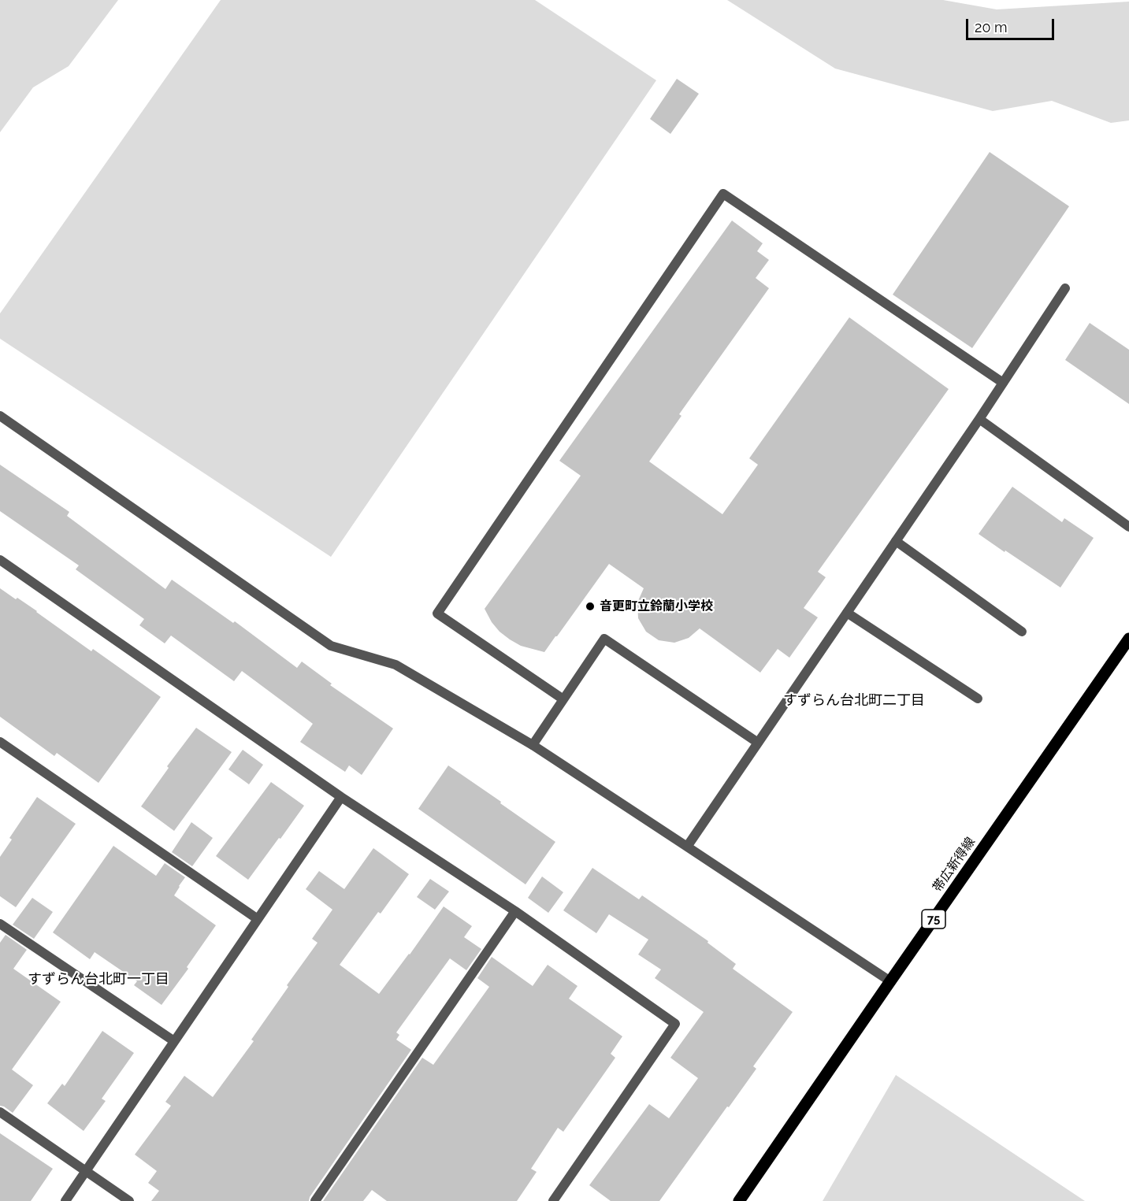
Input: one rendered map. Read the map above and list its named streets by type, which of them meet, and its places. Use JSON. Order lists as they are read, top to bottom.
{
  "streets": {
    "main road": ["帯広新得線", "75"]
  },
  "districts": ["すずらん台北町二丁目", "すずらん台北町一丁目"],
  "places": ["音更町立鈴蘭小学校"],
  "scale_bar": "20 m"
}
